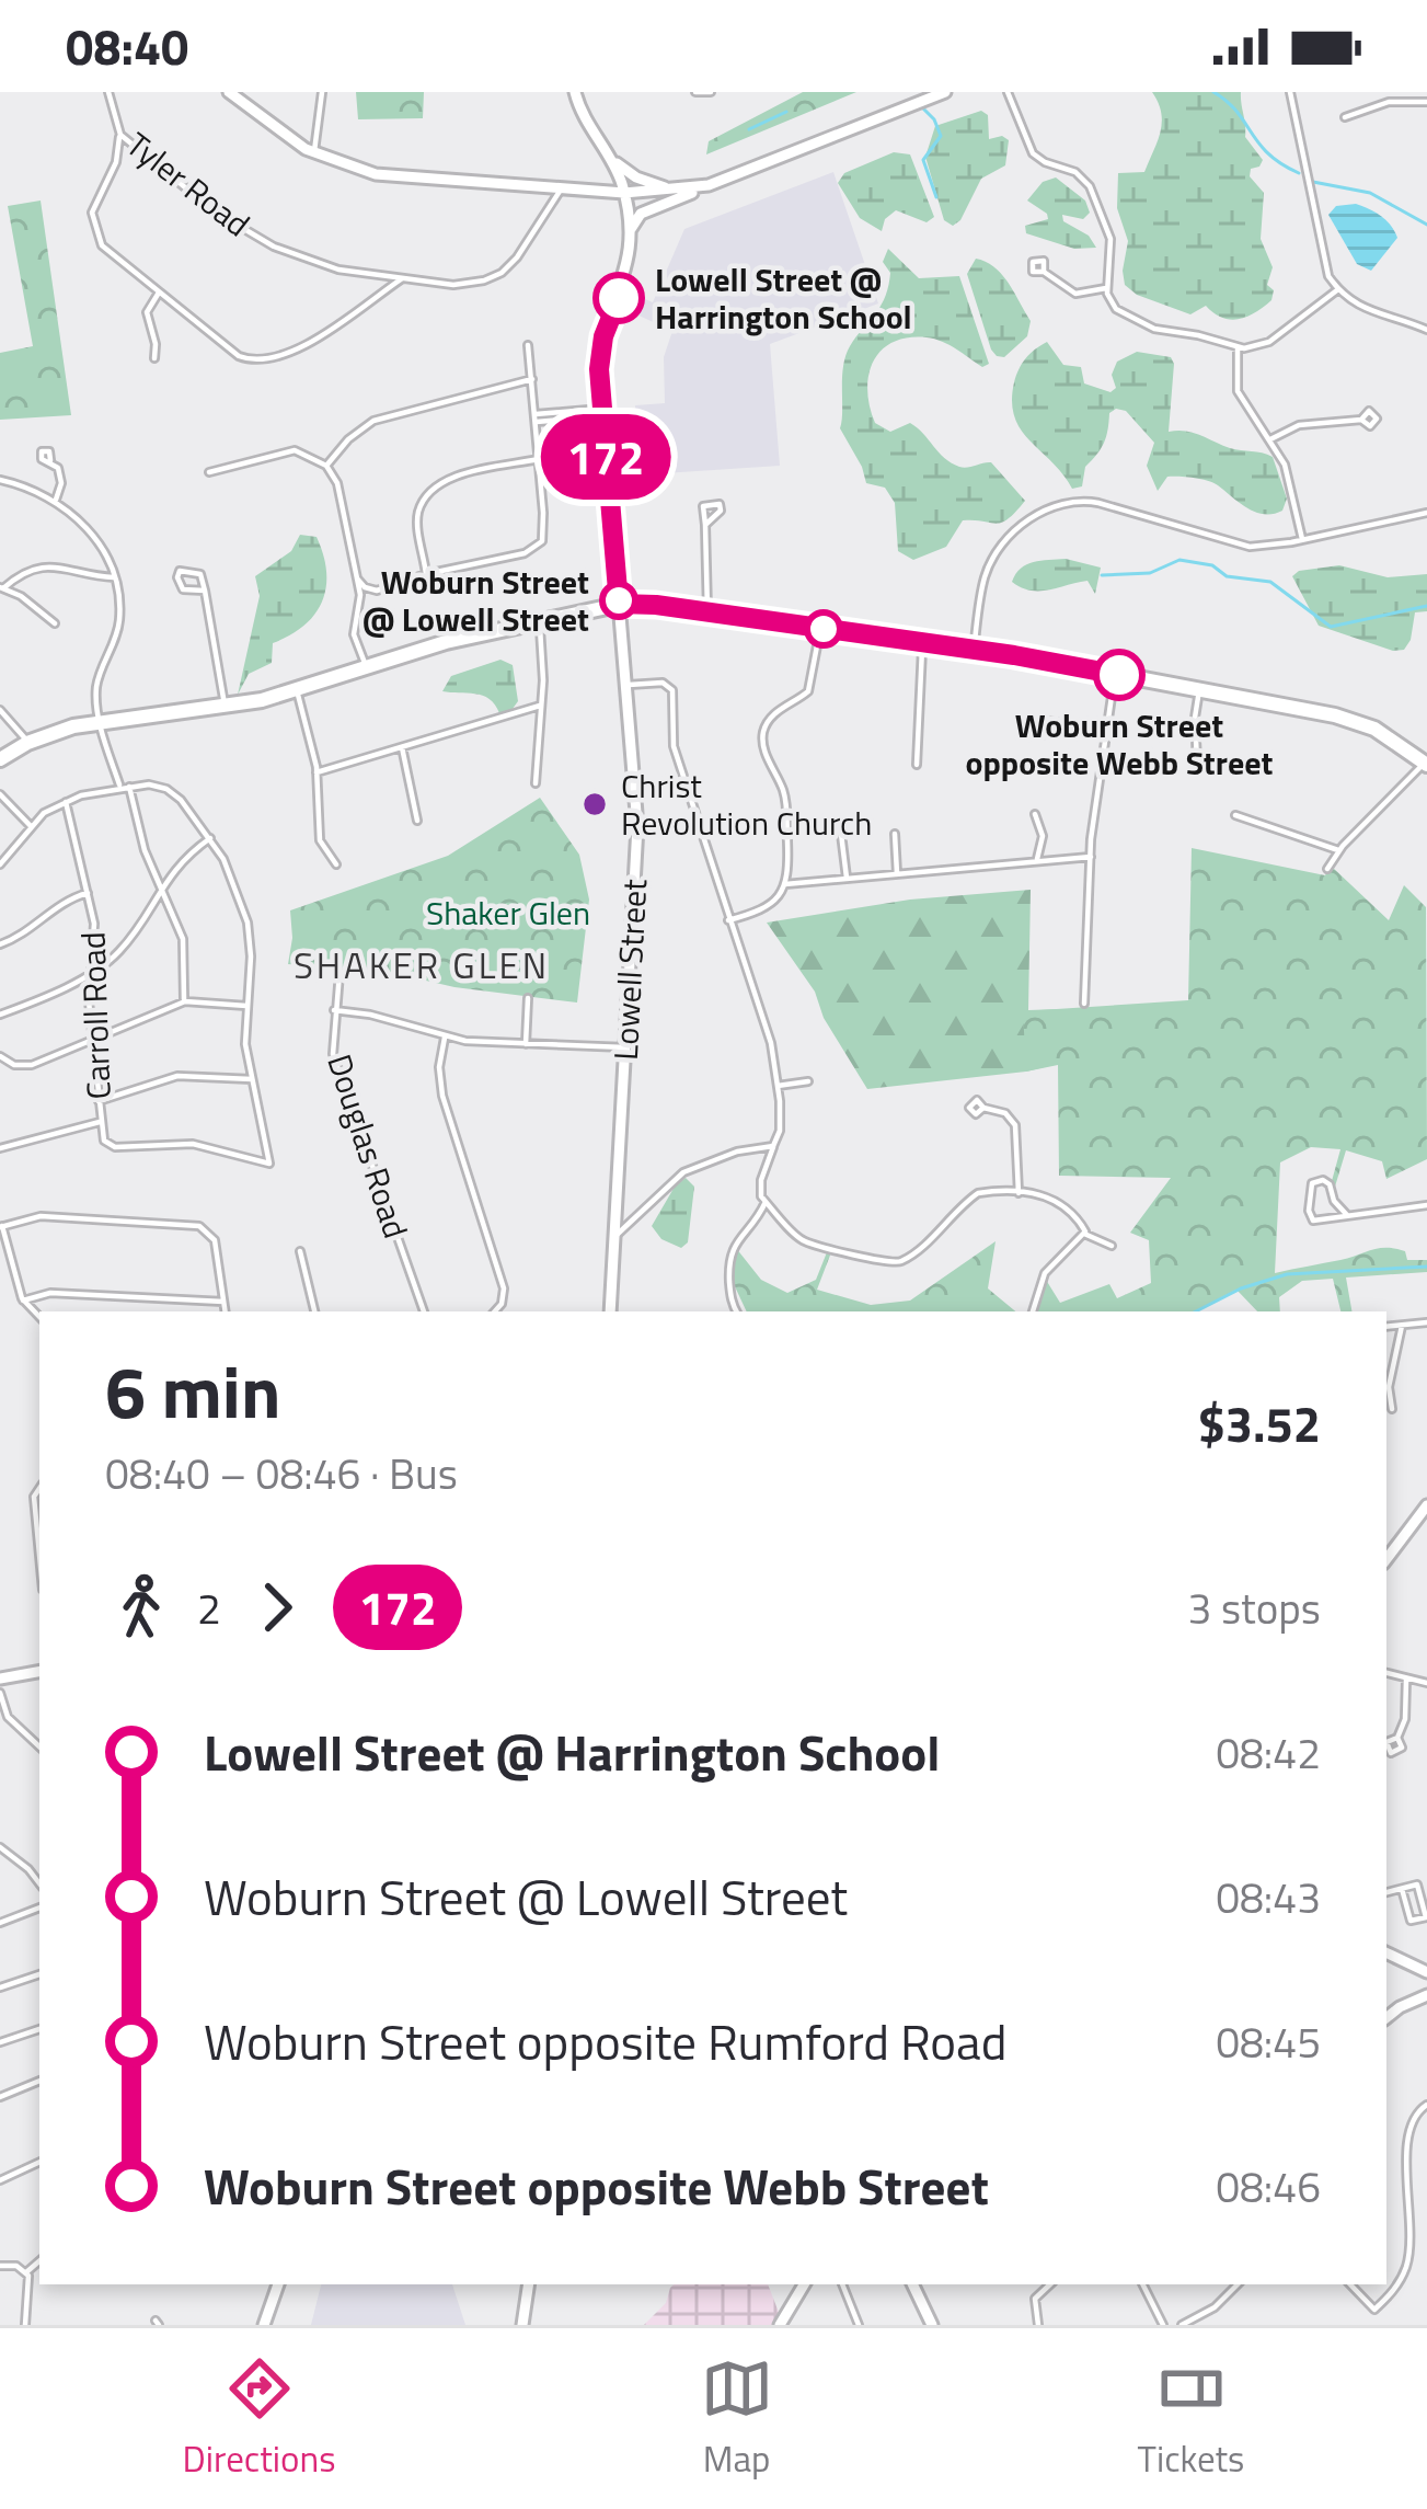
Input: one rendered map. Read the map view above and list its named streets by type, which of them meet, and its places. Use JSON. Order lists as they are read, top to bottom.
{
  "streets": {
    "main road": ["Lowell Street"],
    "street": ["Tyler Road", "Carroll Road", "Douglas Road"]
  },
  "districts": ["SHAKER GLEN"],
  "parks": ["Shaker Glen"],
  "places": [
    "Lowell Street @ Harrington School",
    "Woburn Street @ Lowell Street",
    "Woburn Street opposite Webb Street",
    "Christ Revolution Church"
  ],
  "lines": ["bus line 172"],
  "page": {
    "status": "08:40",
    "on_map": "172",
    "heading": ["6 min", "08:40 – 08:46 · Bus", "$3.52"],
    "legs": ["2", "172", "3 stops"],
    "list": [
      {
        "name": "Lowell Street @ Harrington School",
        "value": "08:42"
      },
      {
        "name": "Woburn Street @ Lowell Street",
        "value": "08:43"
      },
      {
        "name": "Woburn Street opposite Rumford Road",
        "value": "08:45"
      },
      {
        "name": "Woburn Street opposite Webb Street",
        "value": "08:46"
      }
    ],
    "tabs": ["Directions", "Map", "Tickets"]
  }
}
